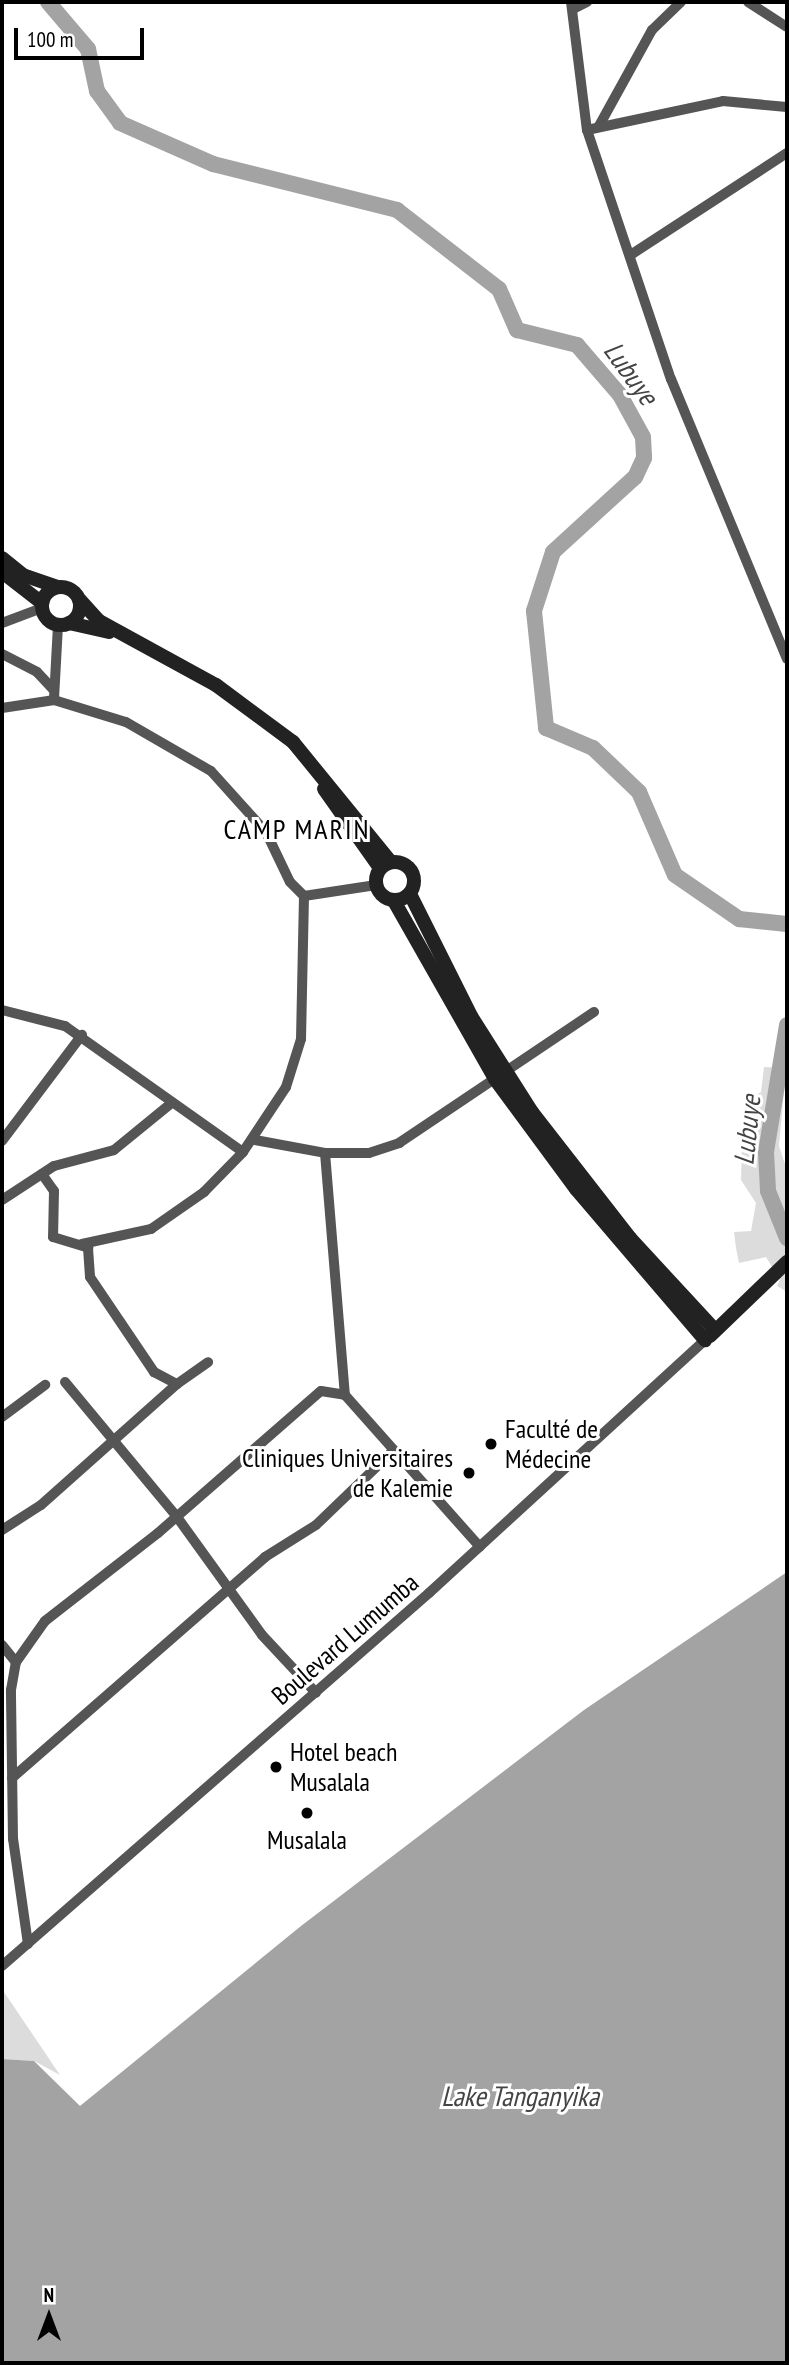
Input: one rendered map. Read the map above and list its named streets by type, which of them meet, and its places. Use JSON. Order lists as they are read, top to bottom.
{
  "streets": {
    "street": ["Boulevard Lumumba"]
  },
  "districts": ["CAMP MARIN"],
  "water": ["Lubuye", "Lake Tanganyika"],
  "places": [
    "Faculté de Médecine",
    "Cliniques Universitaires de Kalemie",
    "Hotel beach Musalala",
    "Musalala"
  ],
  "scale_bar": "100 m",
  "north": "top"
}
